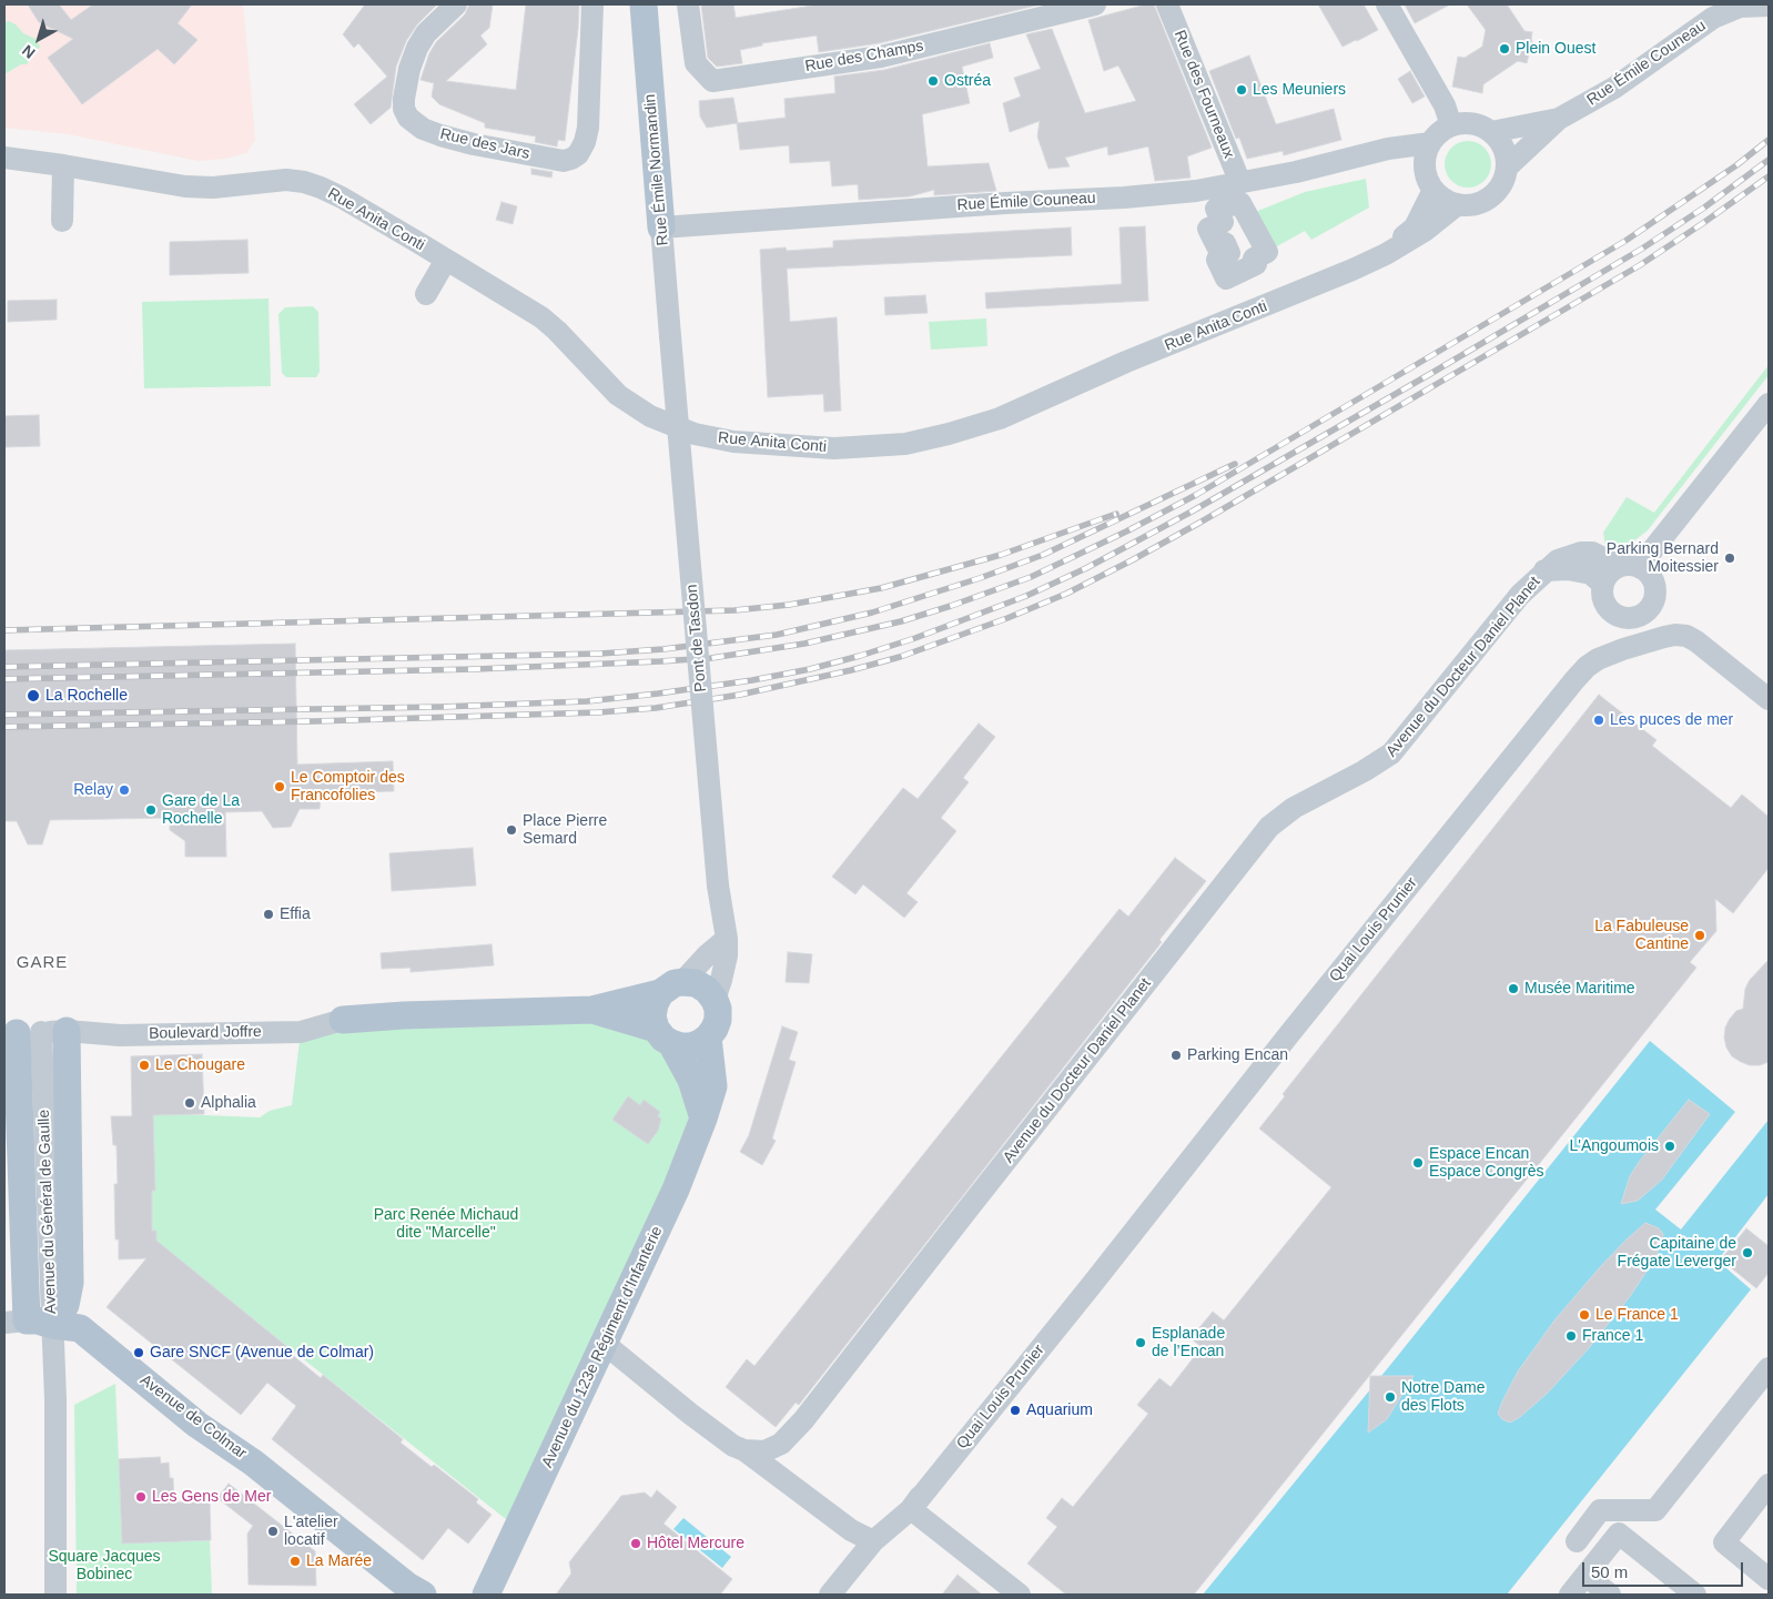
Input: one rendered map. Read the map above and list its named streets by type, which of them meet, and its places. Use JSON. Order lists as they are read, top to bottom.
{
  "streets": {
    "main road": [
      "Rue Émile Normandin",
      "Boulevard Joffre",
      "Avenue du Général de Gaulle",
      "Avenue du 123e Régiment d'Infanterie",
      "Avenue de Colmar"
    ],
    "street": [
      "Rue des Champs",
      "Rue Émile Couneau",
      "Rue des Fourneaux",
      "Rue des Jars",
      "Rue Anita Conti",
      "Pont de Tasdon",
      "Avenue du Docteur Daniel Planet",
      "Quai Louis Prunier"
    ]
  },
  "crossings": [
    ["Rue Émile Couneau", "Rue des Fourneaux"],
    ["Rue Émile Couneau", "Rue Émile Normandin"],
    ["Rue Émile Couneau", "Rue Anita Conti"],
    ["Rue Émile Normandin", "Pont de Tasdon"],
    ["Avenue du Docteur Daniel Planet", "Avenue du 123e Régiment d'Infanterie"],
    ["Boulevard Joffre", "Avenue du Général de Gaulle"],
    ["Boulevard Joffre", "Avenue du 123e Régiment d'Infanterie"],
    ["Avenue du Général de Gaulle", "Avenue de Colmar"]
  ],
  "districts": ["GARE"],
  "parks": ["Parc Renée Michaud dite \"Marcelle\"", "Square Jacques Bobinec"],
  "places": [
    "Plein Ouest",
    "Ostréa",
    "Les Meuniers",
    "Parking Bernard Moitessier",
    "La Rochelle",
    "Les puces de mer",
    "Le Comptoir des Francofolies",
    "Relay",
    "Gare de La Rochelle",
    "Place Pierre Semard",
    "Effia",
    "La Fabuleuse Cantine",
    "Musée Maritime",
    "Parking Encan",
    "Le Chougare",
    "Alphalia",
    "L'Angoumois",
    "Espace Encan Espace Congrès",
    "Capitaine de Frégate Leverger",
    "Le France 1",
    "France 1",
    "Esplanade de l’Encan",
    "Gare SNCF (Avenue de Colmar)",
    "Notre Dame des Flots",
    "Aquarium",
    "Les Gens de Mer",
    "L'atelier locatif",
    "Hôtel Mercure",
    "La Marée"
  ],
  "scale_bar": "50 m",
  "north": "bottom left"
}
